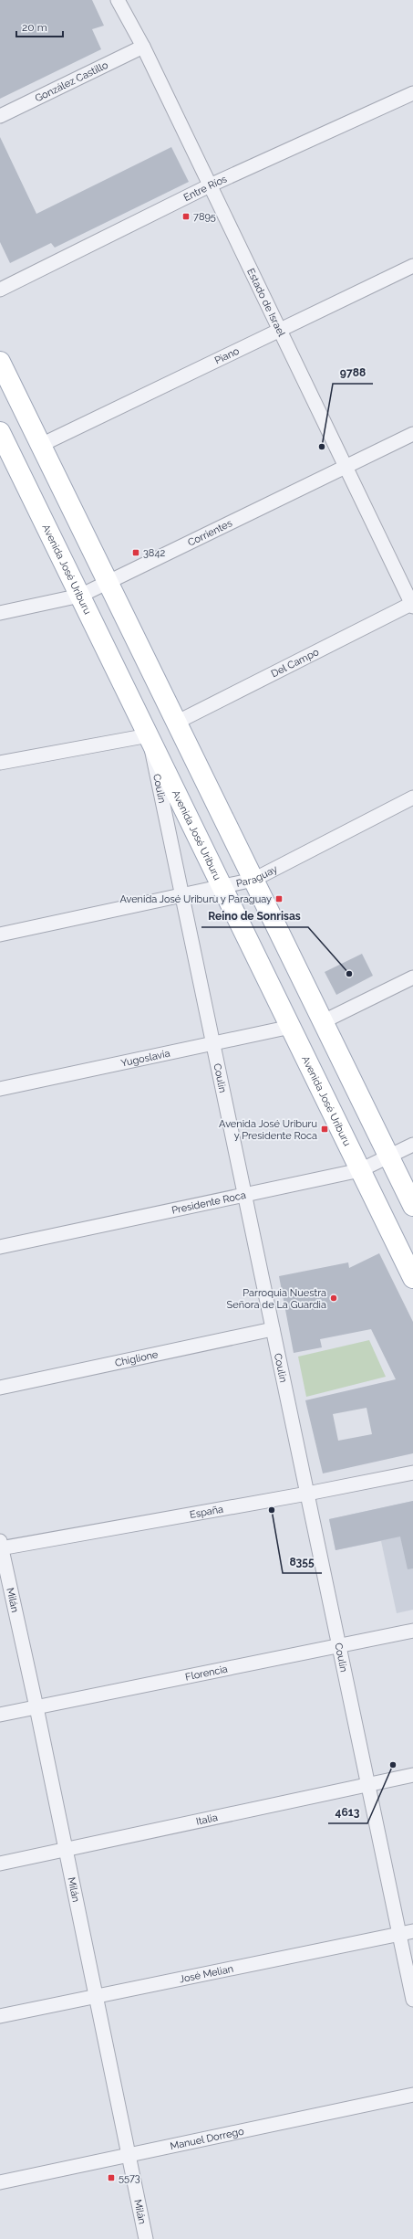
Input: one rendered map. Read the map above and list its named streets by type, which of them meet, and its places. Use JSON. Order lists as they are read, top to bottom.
{
  "streets": {
    "main road": ["Avenida José Uriburu"],
    "street": [
      "González Castillo",
      "Entre Ríos",
      "Estado de Israel",
      "Piano",
      "Corrientes",
      "Del Campo",
      "Coulin",
      "Paraguay",
      "Yugoslavia",
      "Presidente Roca",
      "Chiglione",
      "España",
      "Milán",
      "Florencia",
      "Italia",
      "José Melian",
      "Manuel Dorrego"
    ]
  },
  "crossings": [
    ["González Castillo", "Estado de Israel"],
    ["Entre Ríos", "Estado de Israel"],
    ["Estado de Israel", "Piano"],
    ["Estado de Israel", "Corrientes"],
    ["Estado de Israel", "Del Campo"],
    ["Corrientes", "Avenida José Uriburu"],
    ["Avenida José Uriburu", "Coulin"],
    ["Avenida José Uriburu", "Paraguay"],
    ["Avenida José Uriburu", "Yugoslavia"],
    ["Avenida José Uriburu", "Presidente Roca"],
    ["Coulin", "Paraguay"],
    ["Coulin", "Yugoslavia"],
    ["Coulin", "Presidente Roca"],
    ["Coulin", "Chiglione"],
    ["Coulin", "España"],
    ["Coulin", "Florencia"],
    ["Coulin", "Italia"],
    ["Coulin", "José Melian"],
    ["España", "Milán"],
    ["Milán", "Florencia"],
    ["Milán", "Italia"],
    ["Milán", "José Melian"],
    ["Milán", "Manuel Dorrego"]
  ],
  "places": {
    "transit": [
      "7895",
      "3842",
      "Avenida José Uriburu y Paraguay",
      "Avenida José Uriburu y Presidente Roca",
      "5573"
    ],
    "other": [
      "9788",
      "Reino de Sonrisas",
      "Parroquia Nuestra Señora de La Guardia",
      "8355",
      "4613"
    ]
  },
  "scale_bar": "20 m"
}
